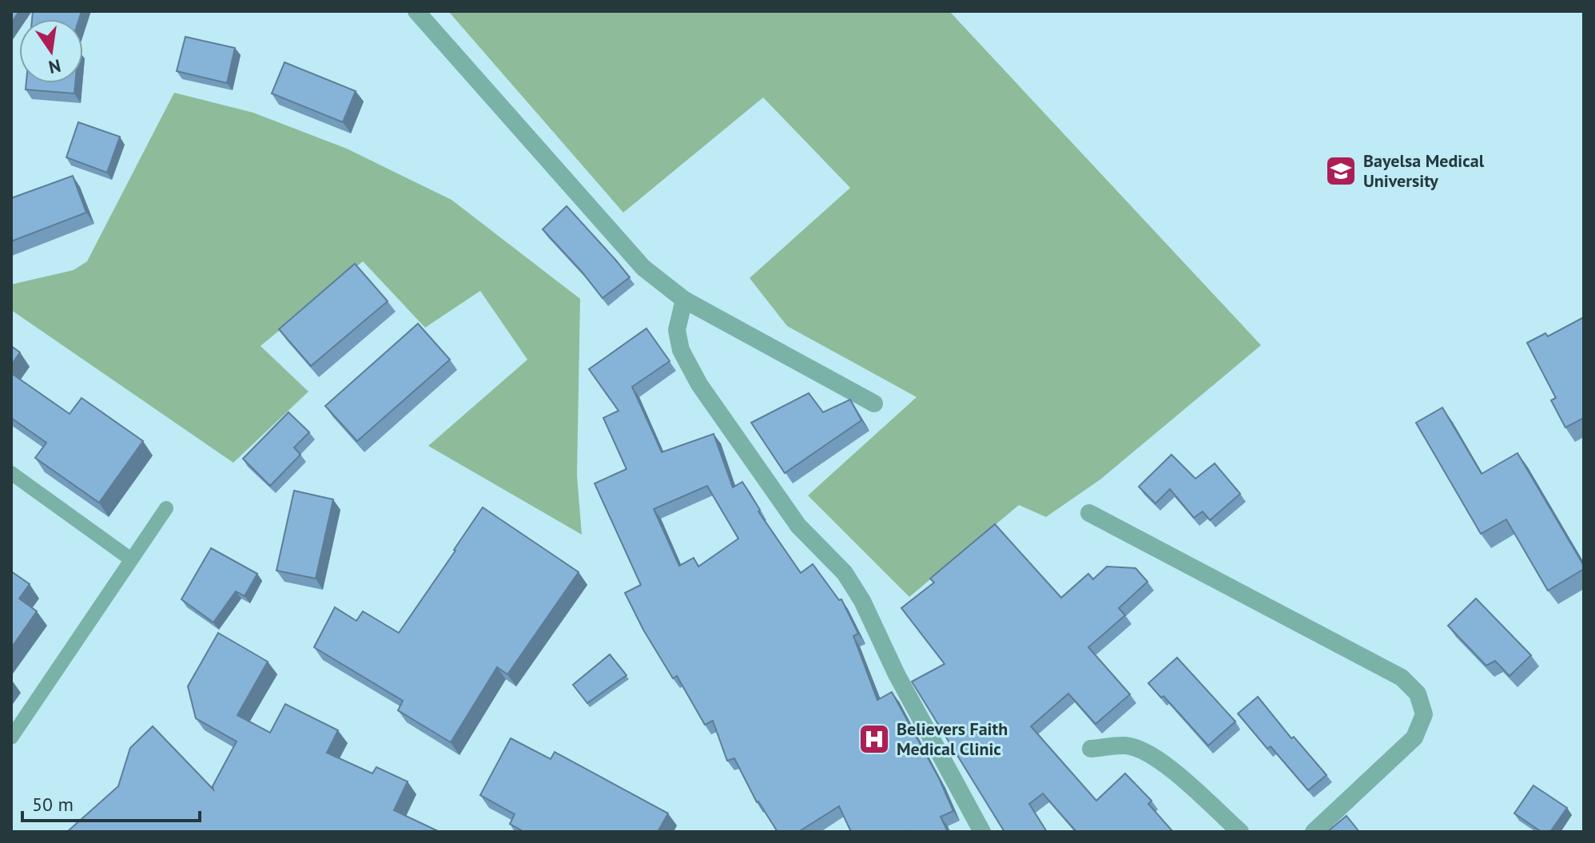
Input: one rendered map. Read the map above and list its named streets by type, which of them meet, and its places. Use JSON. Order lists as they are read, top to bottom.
{
  "places": {
    "school or university": ["Bayelsa Medical University"],
    "hospital": ["Believers Faith Medical Clinic"]
  },
  "scale_bar": "50 m",
  "north": "bottom"
}
